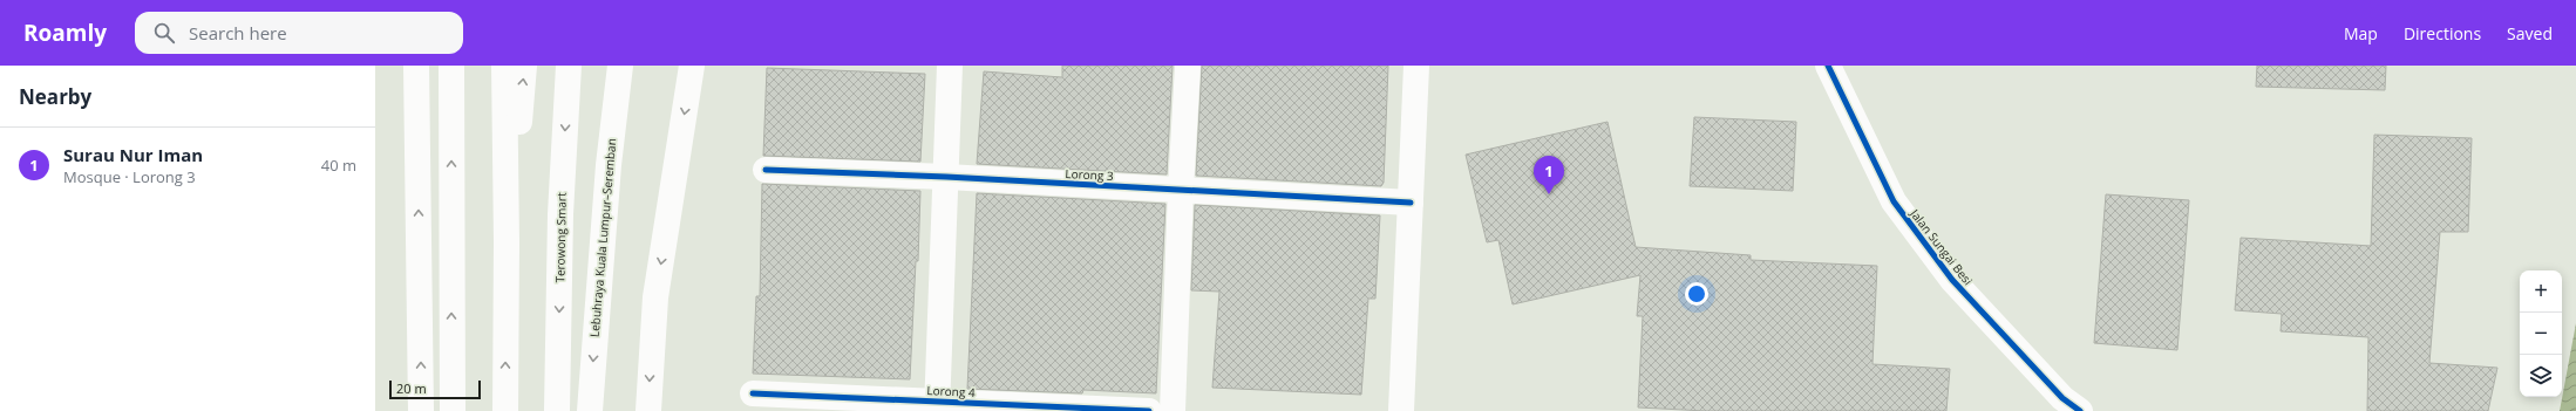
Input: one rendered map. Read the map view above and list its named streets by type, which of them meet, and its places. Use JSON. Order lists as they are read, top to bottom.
{
  "streets": {
    "main road": [
      "Lorong 3",
      "Terowong Smart",
      "Lebuhraya Kuala Lumpur–Seremban",
      "Jalan Sungai Besi",
      "Lorong 4"
    ]
  },
  "scale_bar": "20 m",
  "page": {
    "header": "Roamly",
    "search": "Search here",
    "nav": ["Map", "Directions", "Saved"],
    "heading": "Nearby",
    "list": [
      {
        "mark": "1",
        "name": "Surau Nur Iman",
        "note": "Mosque · Lorong 3",
        "value": "40 m"
      }
    ],
    "pins": "1",
    "map_buttons": ["+", "−"],
    "scale": "20 m"
  }
}
